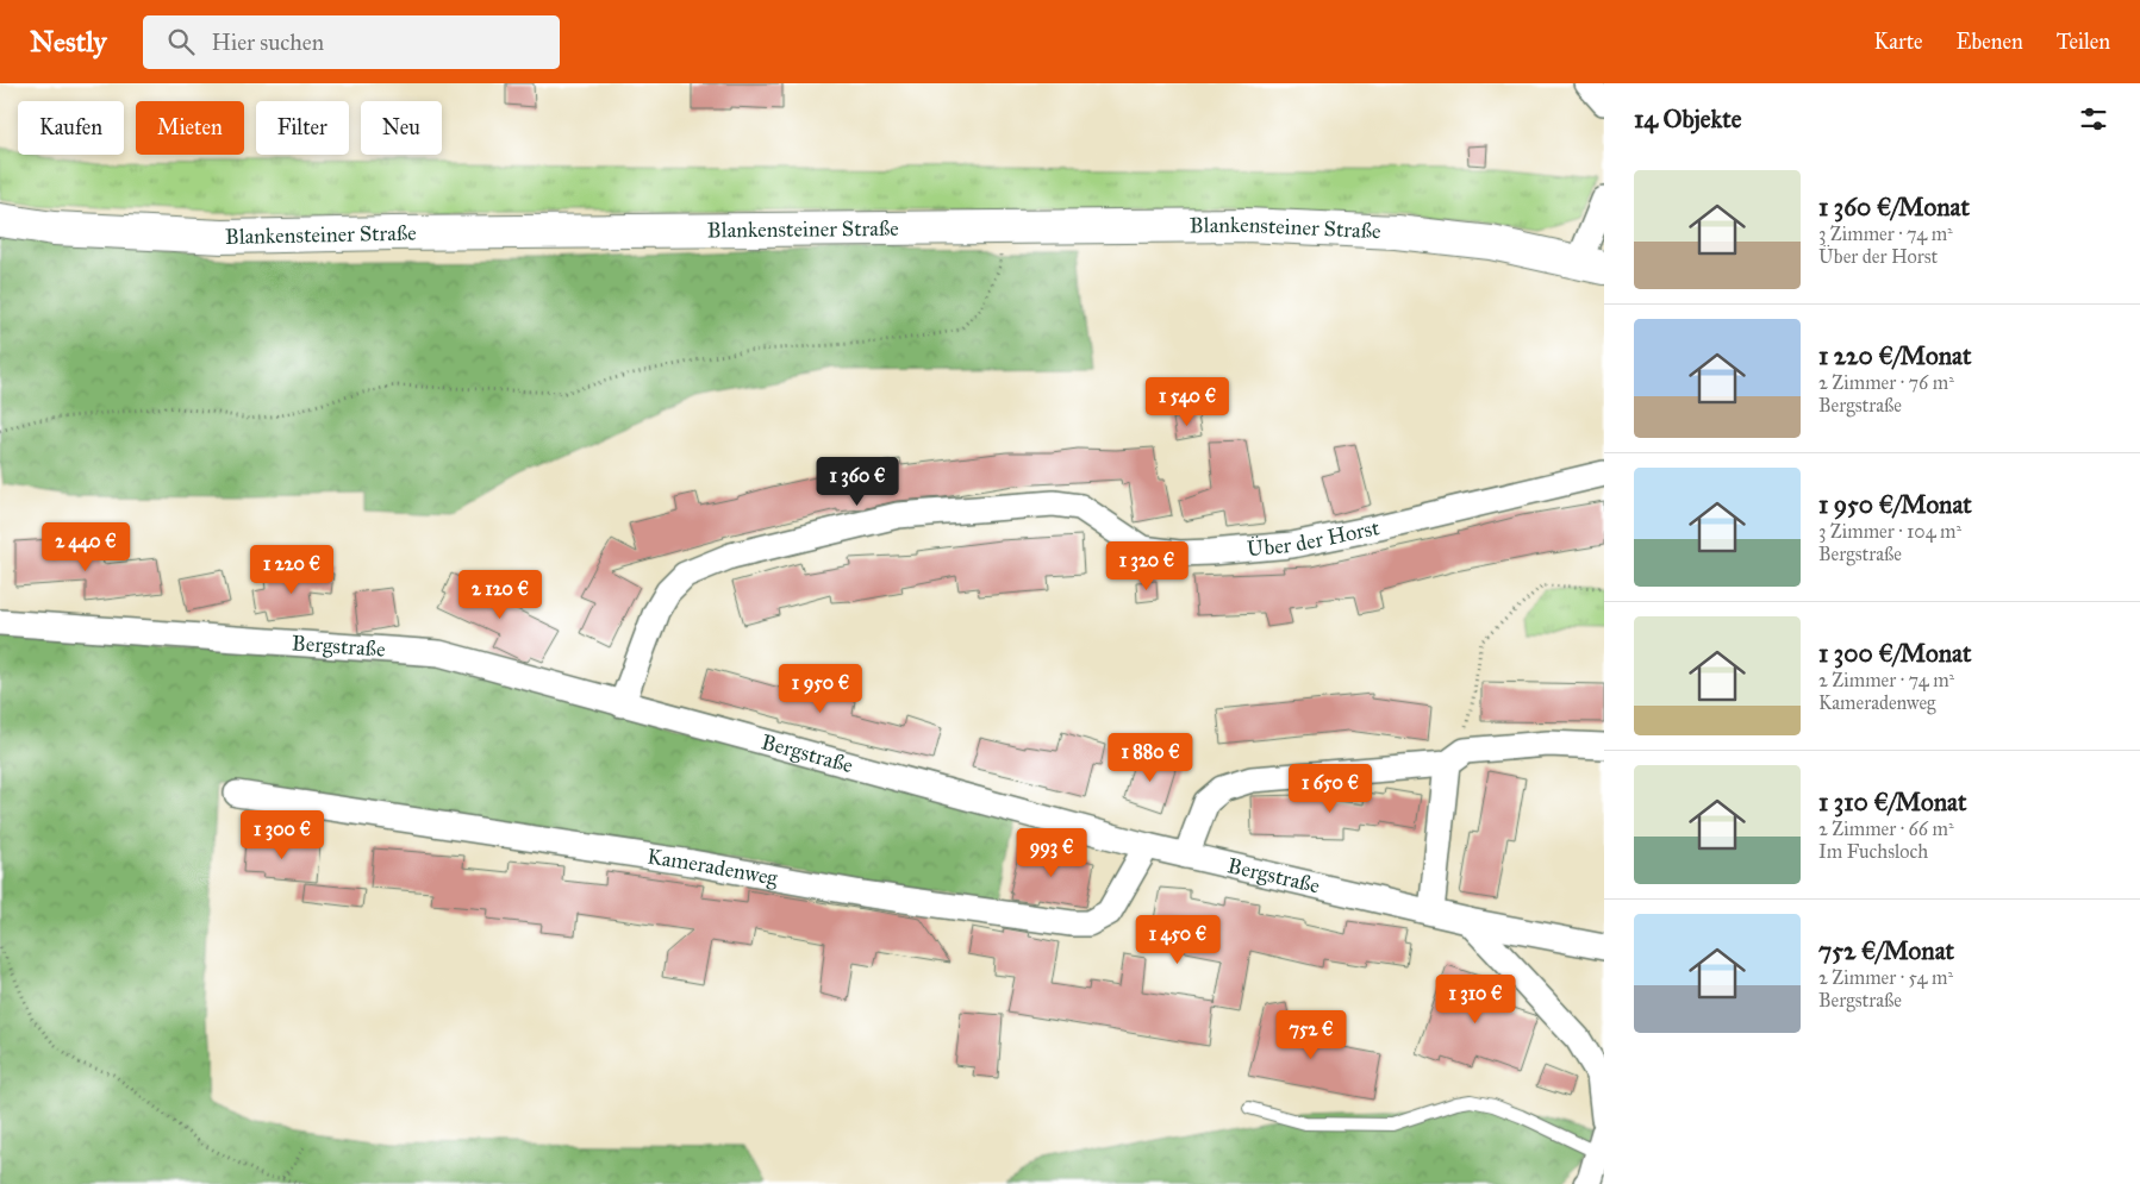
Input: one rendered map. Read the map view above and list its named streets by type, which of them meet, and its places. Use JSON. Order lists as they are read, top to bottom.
{
  "streets": {
    "main road": ["Blankensteiner Straße"],
    "street": ["Über der Horst", "Bergstraße", "Kameradenweg"]
  },
  "crossings": [
    ["Über der Horst", "Bergstraße"],
    ["Bergstraße", "Kameradenweg"]
  ],
  "page": {
    "header": "Nestly",
    "search": "Hier suchen",
    "nav": ["Karte", "Ebenen", "Teilen"],
    "heading": "14 Objekte",
    "chip": [
      "Kaufen",
      "Mieten",
      "Filter",
      "Neu"
    ],
    "list": [
      {
        "name": "1 360 €/Monat",
        "note": "3 Zimmer · 74 m² · Über der Horst"
      },
      {
        "name": "1 220 €/Monat",
        "note": "2 Zimmer · 76 m² · Bergstraße"
      },
      {
        "name": "1 950 €/Monat",
        "note": "3 Zimmer · 104 m² · Bergstraße"
      },
      {
        "name": "1 300 €/Monat",
        "note": "2 Zimmer · 74 m² · Kameradenweg"
      },
      {
        "name": "1 310 €/Monat",
        "note": "2 Zimmer · 66 m² · Im Fuchsloch"
      },
      {
        "name": "752 €/Monat",
        "note": "2 Zimmer · 54 m² · Bergstraße"
      }
    ],
    "price": [
      "1 540 €",
      "1 360 €",
      "2 440 €",
      "1 320 €",
      "1 220 €",
      "2 120 €",
      "1 950 €",
      "1 880 €",
      "1 650 €",
      "1 300 €",
      "993 €",
      "1 450 €",
      "1 310 €",
      "752 €"
    ]
  }
}
